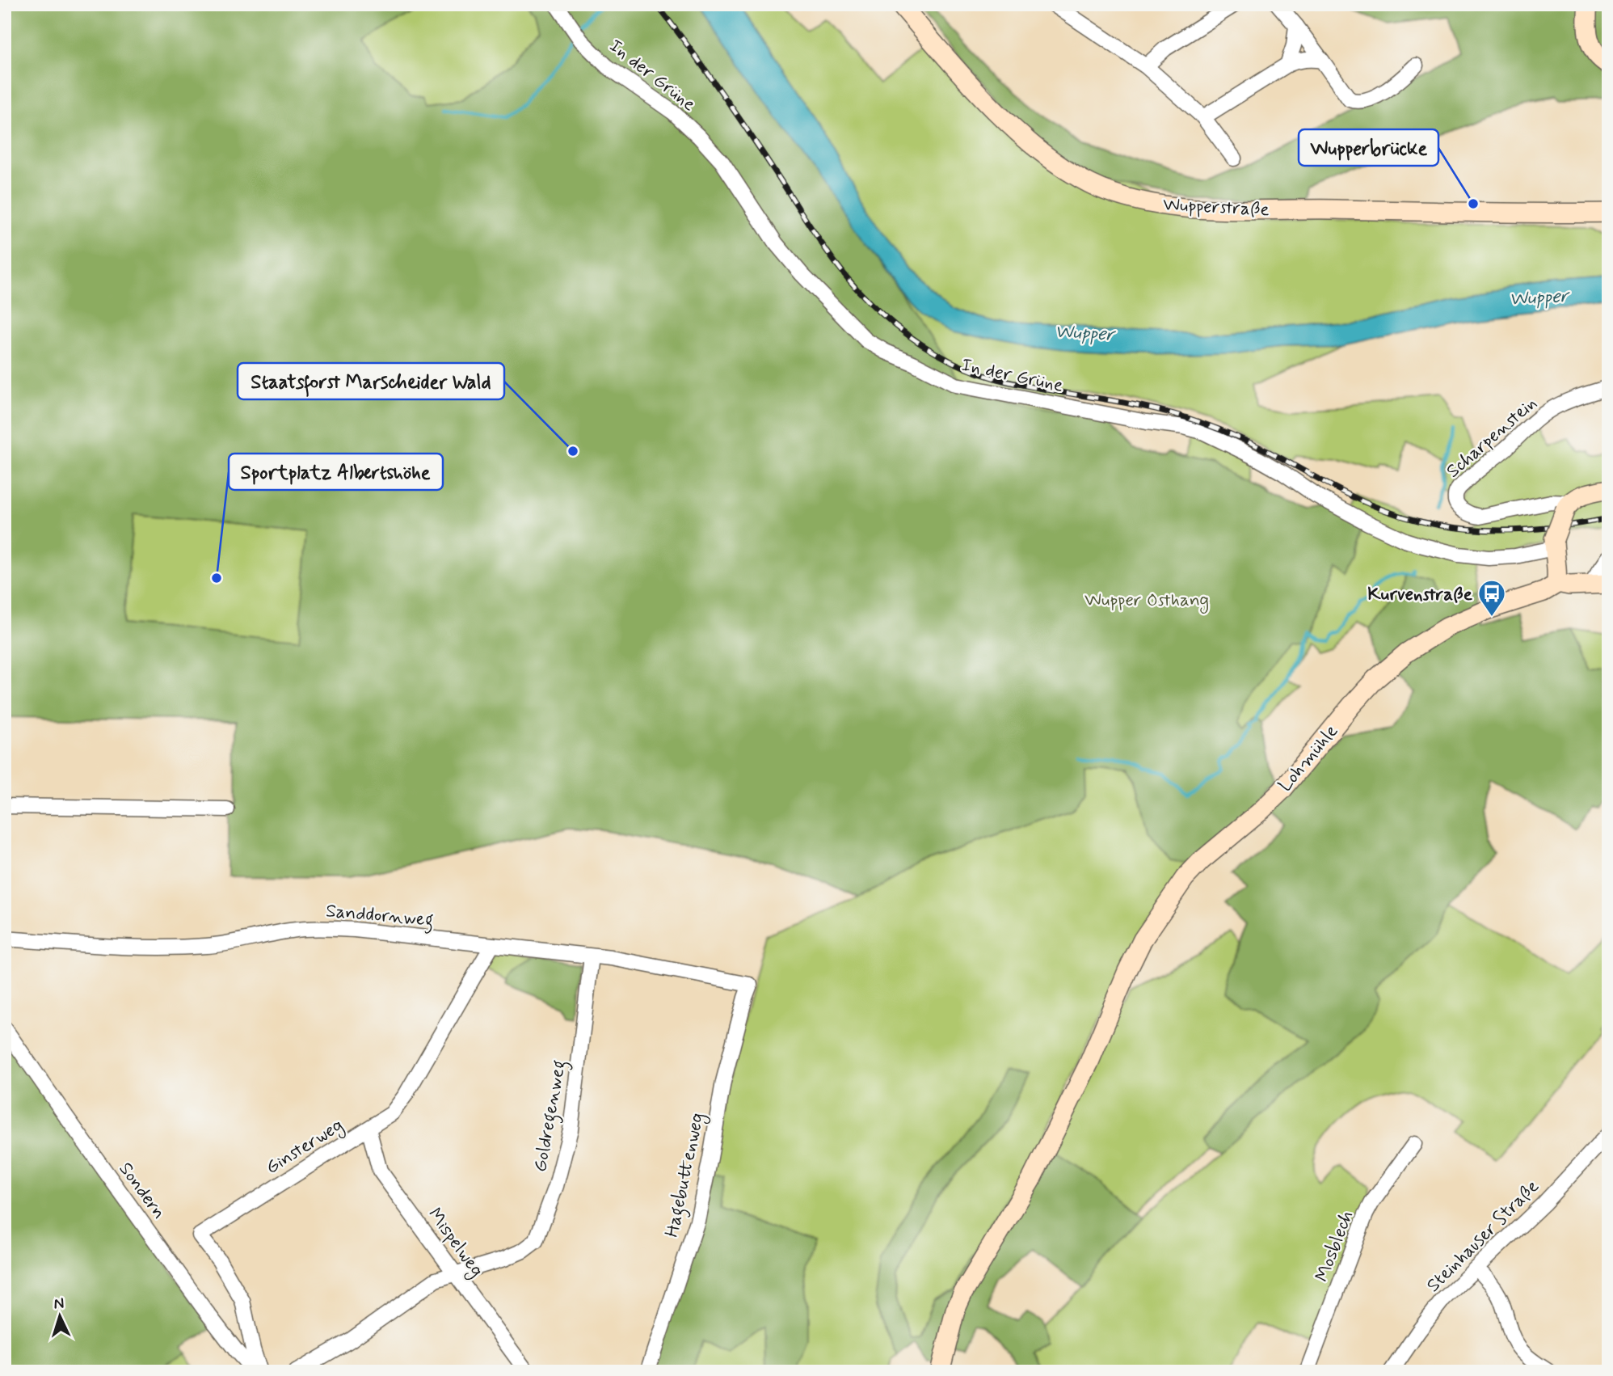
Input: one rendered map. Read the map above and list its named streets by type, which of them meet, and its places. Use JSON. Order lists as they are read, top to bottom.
{
  "streets": {
    "main road": ["Wupperstraße", "Lohmühle"],
    "street": [
      "In der Grüne",
      "Scharpenstein",
      "Sanddornweg",
      "Goldregenweg",
      "Ginsterweg",
      "Hagebuttenweg",
      "Sondern",
      "Steinhauser Straße",
      "Mispelweg",
      "Mosblech"
    ]
  },
  "crossings": [
    ["Sanddornweg", "Goldregenweg"],
    ["Sanddornweg", "Ginsterweg"],
    ["Sanddornweg", "Hagebuttenweg"],
    ["Goldregenweg", "Mispelweg"],
    ["Ginsterweg", "Sondern"],
    ["Ginsterweg", "Mispelweg"]
  ],
  "water": ["Wupper"],
  "parks": ["Wupper Osthang"],
  "places": {
    "other": ["Wupperbrücke", "Staatsforst Marscheider Wald", "Sportplatz Albertshöhe"],
    "bus stop": ["Kurvenstraße"]
  },
  "north": "top"
}
